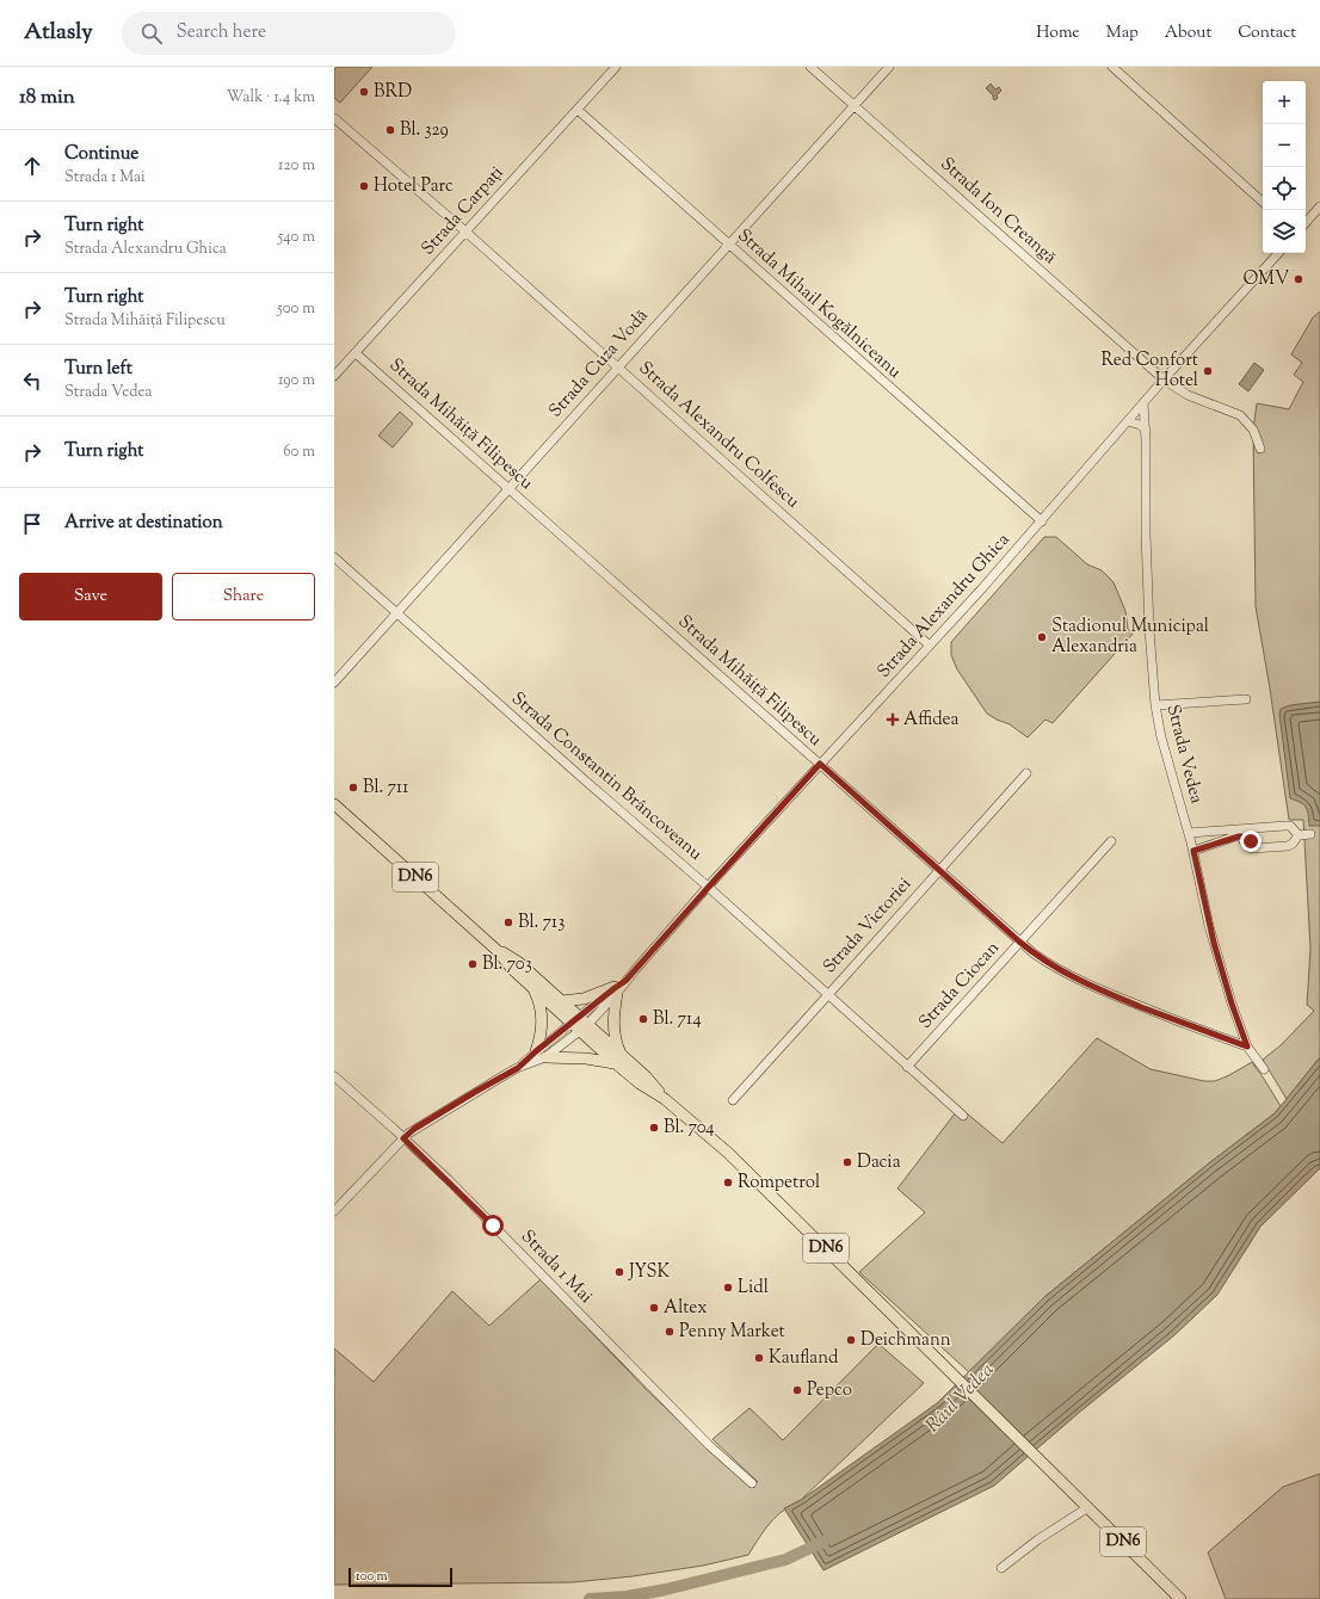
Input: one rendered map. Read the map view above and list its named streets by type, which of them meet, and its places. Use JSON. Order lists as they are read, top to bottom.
{
  "streets": {
    "main road": ["DN6"],
    "street": [
      "Strada Carpați",
      "Strada Ion Creangă",
      "Strada Mihail Kogălniceanu",
      "Strada Cuza Vodă",
      "Strada Mihăiță Filipescu",
      "Strada Alexandru Colfescu",
      "Strada Alexandru Ghica",
      "Strada Vedea",
      "Strada Constantin Brâncoveanu",
      "Strada Victoriei",
      "Strada Ciocan",
      "Strada 1 Mai"
    ]
  },
  "crossings": [
    ["Strada Carpați", "Strada Mihail Kogălniceanu"],
    ["Strada Carpați", "Strada Mihăiță Filipescu"],
    ["Strada Carpați", "Strada Alexandru Colfescu"],
    ["Strada Ion Creangă", "Strada Cuza Vodă"],
    ["Strada Ion Creangă", "Strada Alexandru Ghica"],
    ["Strada Mihail Kogălniceanu", "Strada Cuza Vodă"],
    ["Strada Mihail Kogălniceanu", "Strada Alexandru Ghica"],
    ["Strada Cuza Vodă", "Strada Mihăiță Filipescu"],
    ["Strada Cuza Vodă", "Strada Alexandru Colfescu"],
    ["Strada Cuza Vodă", "Strada Constantin Brâncoveanu"],
    ["Strada Mihăiță Filipescu", "Strada Alexandru Ghica"],
    ["Strada Mihăiță Filipescu", "Strada Vedea"],
    ["Strada Mihăiță Filipescu", "Strada Victoriei"],
    ["Strada Mihăiță Filipescu", "Strada Ciocan"],
    ["Strada Alexandru Colfescu", "Strada Alexandru Ghica"],
    ["Strada Alexandru Ghica", "Strada Vedea"],
    ["Strada Alexandru Ghica", "Strada Constantin Brâncoveanu"],
    ["Strada Alexandru Ghica", "DN6"],
    ["Strada Alexandru Ghica", "Strada 1 Mai"],
    ["Strada Constantin Brâncoveanu", "Strada Victoriei"],
    ["Strada Constantin Brâncoveanu", "Strada Ciocan"]
  ],
  "water": ["Râul Vedea"],
  "places": {
    "other": [
      "BRD",
      "Bl. 329",
      "Hotel Parc",
      "OMV",
      "Red Confort Hotel",
      "Stadionul Municipal Alexandria",
      "Bl. 711",
      "Bl. 713",
      "Bl. 703",
      "Bl. 714",
      "Bl. 704",
      "Dacia",
      "Rompetrol",
      "JYSK",
      "Lidl",
      "Altex",
      "Penny Market",
      "Deichmann",
      "Kaufland",
      "Pepco"
    ],
    "health": ["Affidea"]
  },
  "scale_bar": "100 m",
  "page": {
    "header": "Atlasly",
    "search": "Search here",
    "nav": [
      "Home",
      "Map",
      "About",
      "Contact"
    ],
    "heading": ["18 min", "Walk · 1.4 km"],
    "map_buttons": ["+", "−"],
    "list": [
      ["Continue", "Strada 1 Mai", "120 m"],
      ["Turn right", "Strada Alexandru Ghica", "540 m"],
      ["Turn right", "Strada Mihăiță Filipescu", "500 m"],
      ["Turn left", "Strada Vedea", "190 m"],
      ["Turn right", "60 m"],
      "Arrive at destination"
    ],
    "buttons": ["Save", "Share"],
    "scale": "100 m"
  }
}
